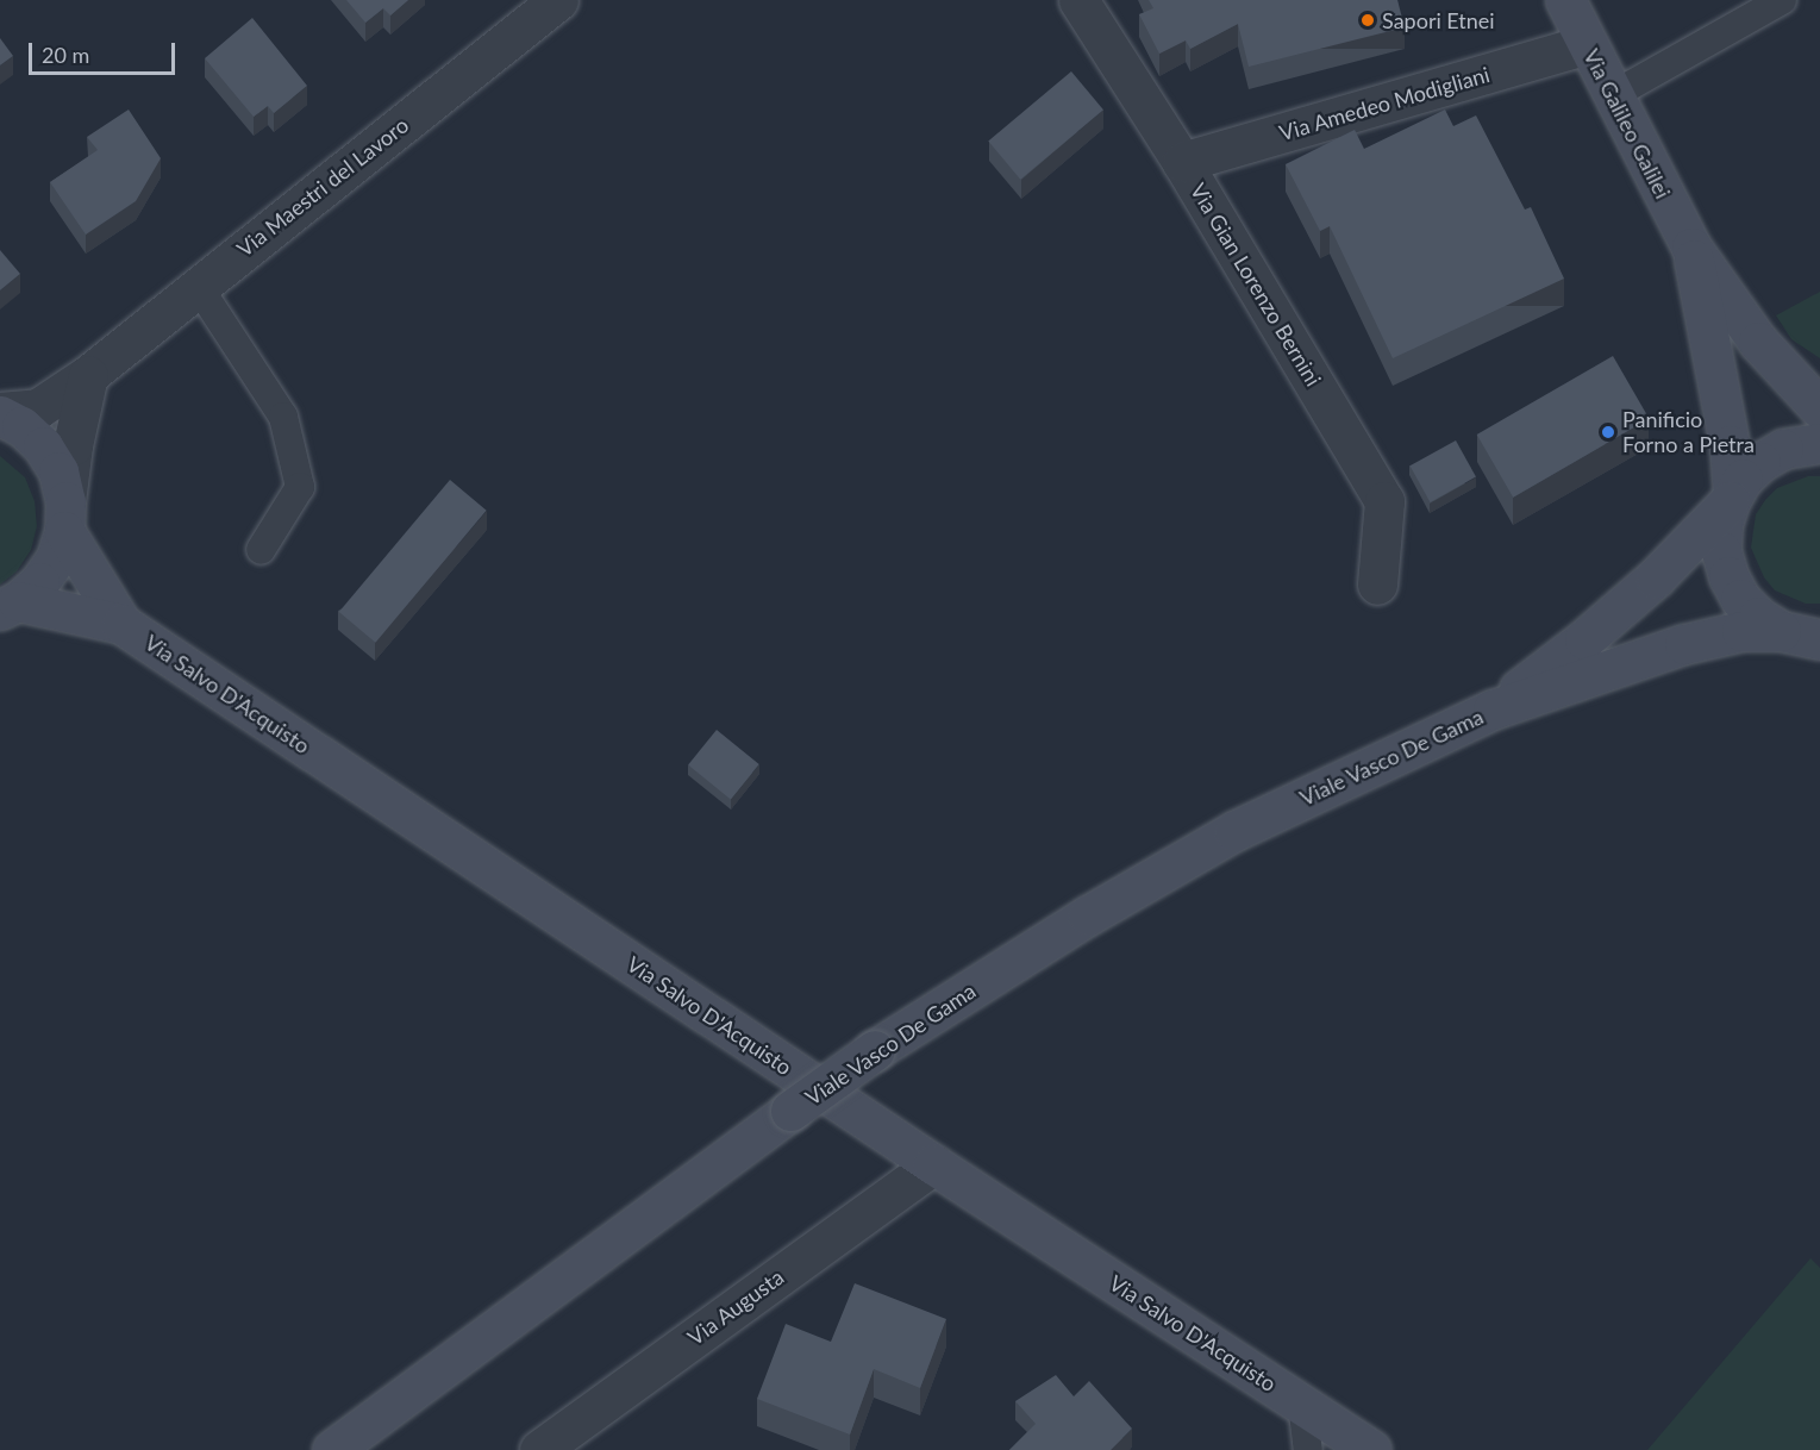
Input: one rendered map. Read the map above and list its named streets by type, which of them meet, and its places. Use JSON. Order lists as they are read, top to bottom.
{
  "streets": {
    "main road": ["Via Galileo Galilei", "Via Salvo D'Acquisto", "Viale Vasco De Gama"],
    "street": [
      "Via Amedeo Modigliani",
      "Via Maestri del Lavoro",
      "Via Gian Lorenzo Bernini",
      "Via Augusta"
    ]
  },
  "crossings": [
    ["Via Amedeo Modigliani", "Via Galileo Galilei"],
    ["Via Amedeo Modigliani", "Via Gian Lorenzo Bernini"],
    ["Via Salvo D'Acquisto", "Via Augusta"]
  ],
  "places": ["Sapori Etnei", "Panificio Forno a Pietra"],
  "scale_bar": "20 m"
}
